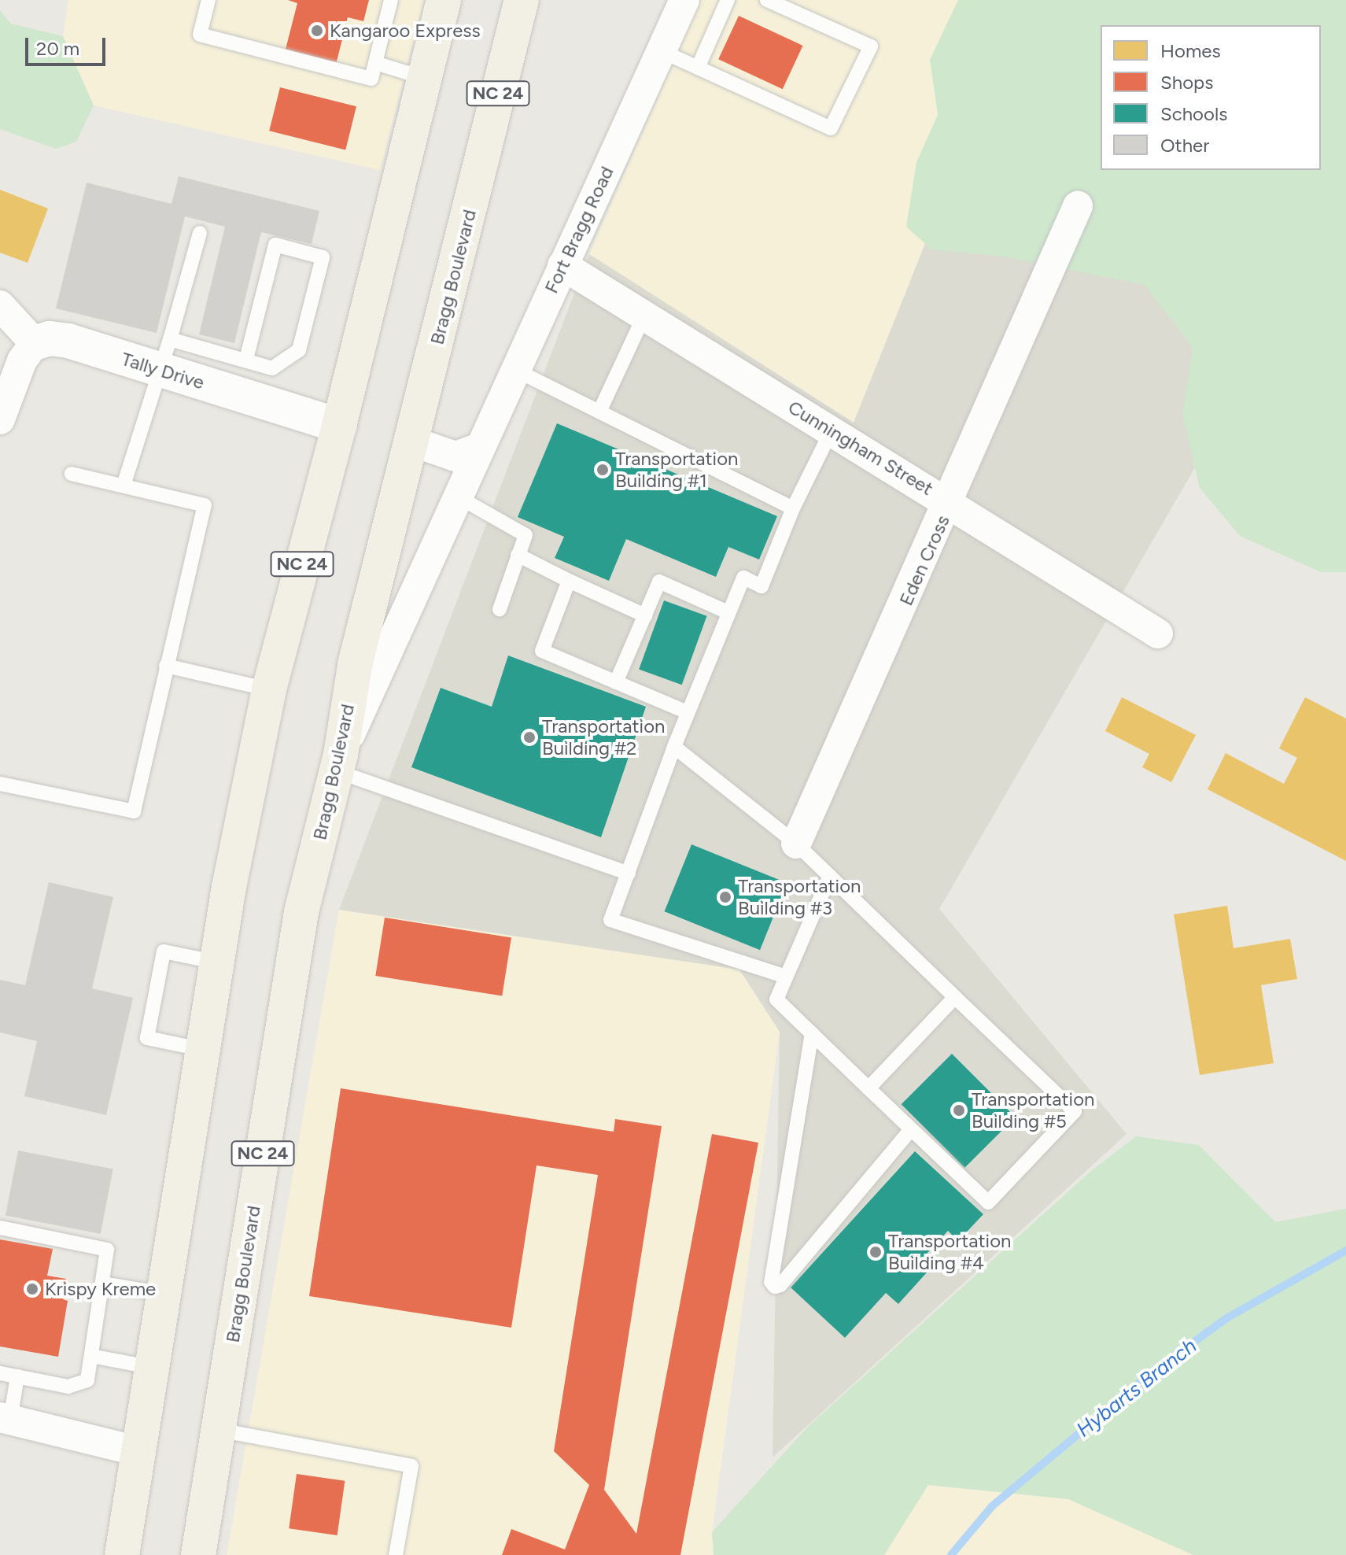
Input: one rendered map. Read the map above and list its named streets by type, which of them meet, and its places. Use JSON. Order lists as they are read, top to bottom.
{
  "streets": {
    "main road": ["NC 24", "Bragg Boulevard"],
    "street": [
      "Fort Bragg Road",
      "Tally Drive",
      "Cunningham Street",
      "Eden Cross"
    ]
  },
  "crossings": [
    ["NC 24", "Tally Drive"],
    ["Fort Bragg Road", "Bragg Boulevard"],
    ["Fort Bragg Road", "Cunningham Street"],
    ["Cunningham Street", "Eden Cross"]
  ],
  "water": ["Hybarts Branch"],
  "places": [
    "Kangaroo Express",
    "Transportation Building #1",
    "Transportation Building #2",
    "Transportation Building #3",
    "Transportation Building #5",
    "Transportation Building #4",
    "Krispy Kreme"
  ],
  "legend": [
    "Homes",
    "Shops",
    "Schools",
    "Other"
  ],
  "scale_bar": "20 m"
}
